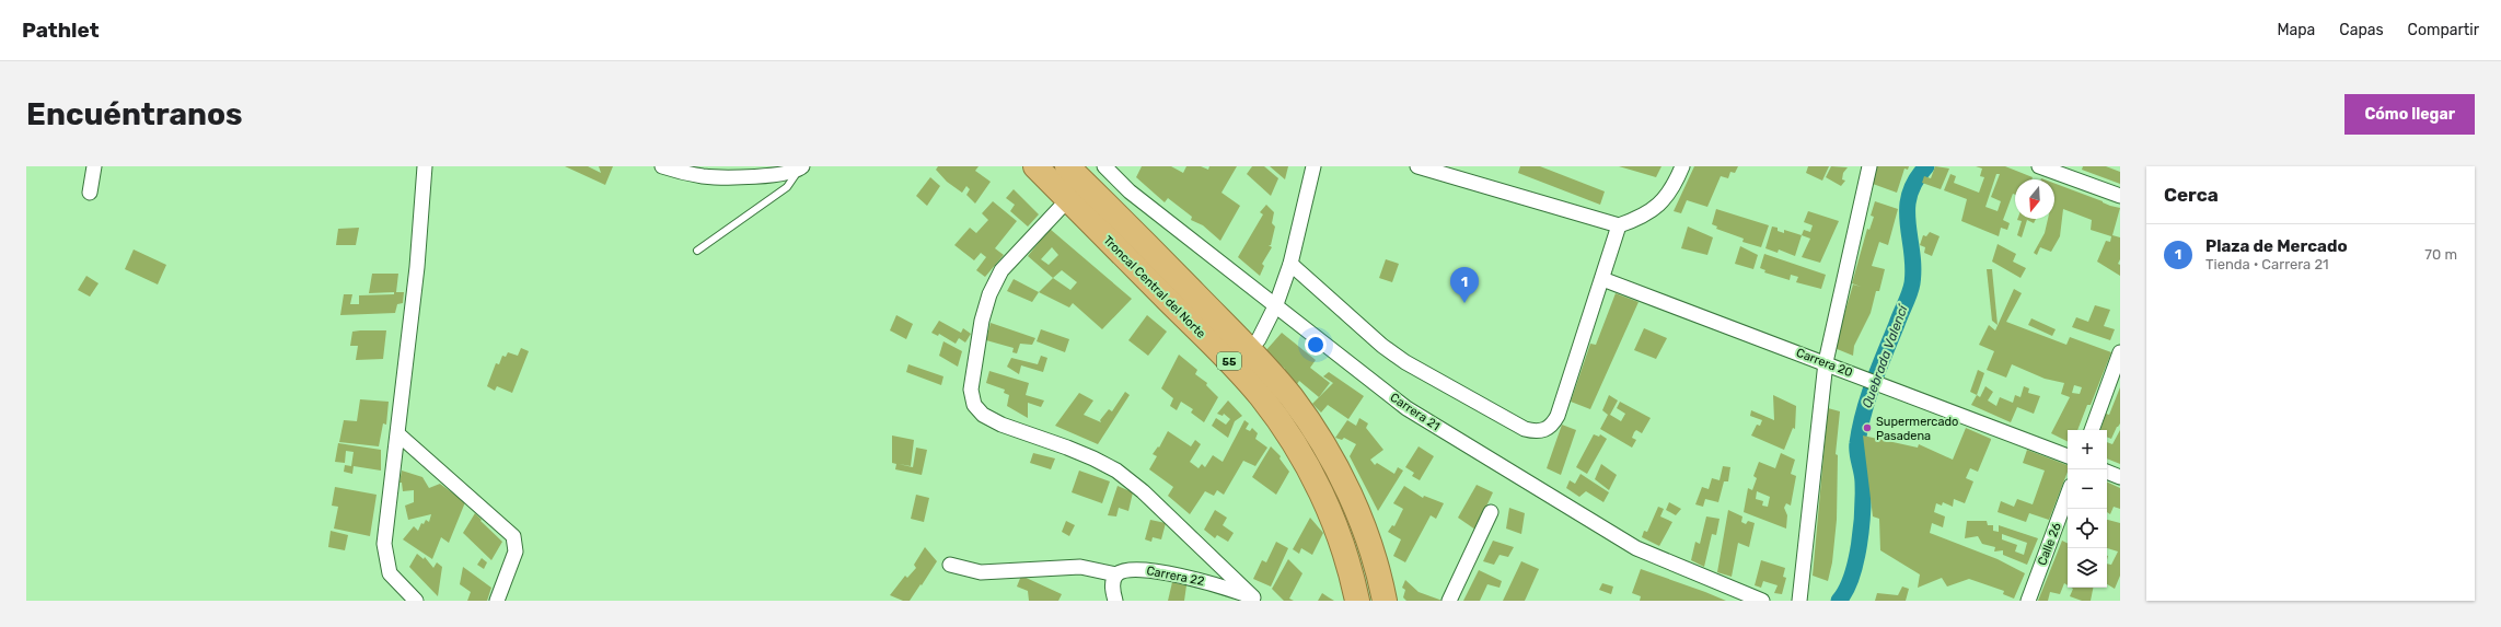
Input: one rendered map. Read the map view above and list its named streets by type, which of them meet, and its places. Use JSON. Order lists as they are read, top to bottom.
{
  "streets": {
    "highway": ["Troncal Central del Norte", "55"],
    "street": [
      "Carrera 20",
      "Carrera 21",
      "Calle 26",
      "Carrera 22"
    ]
  },
  "water": ["Quebrada Valencí"],
  "places": ["Supermercado Pasadena"],
  "north": "bottom",
  "page": {
    "header": "Pathlet",
    "nav": ["Mapa", "Capas", "Compartir"],
    "buttons": "Cómo llegar",
    "title": "Encuéntranos",
    "heading": "Cerca",
    "list": [
      {
        "mark": "1",
        "name": "Plaza de Mercado",
        "note": "Tienda · Carrera 21",
        "value": "70 m"
      }
    ],
    "pins": "1",
    "map_buttons": ["+", "−"]
  }
}
